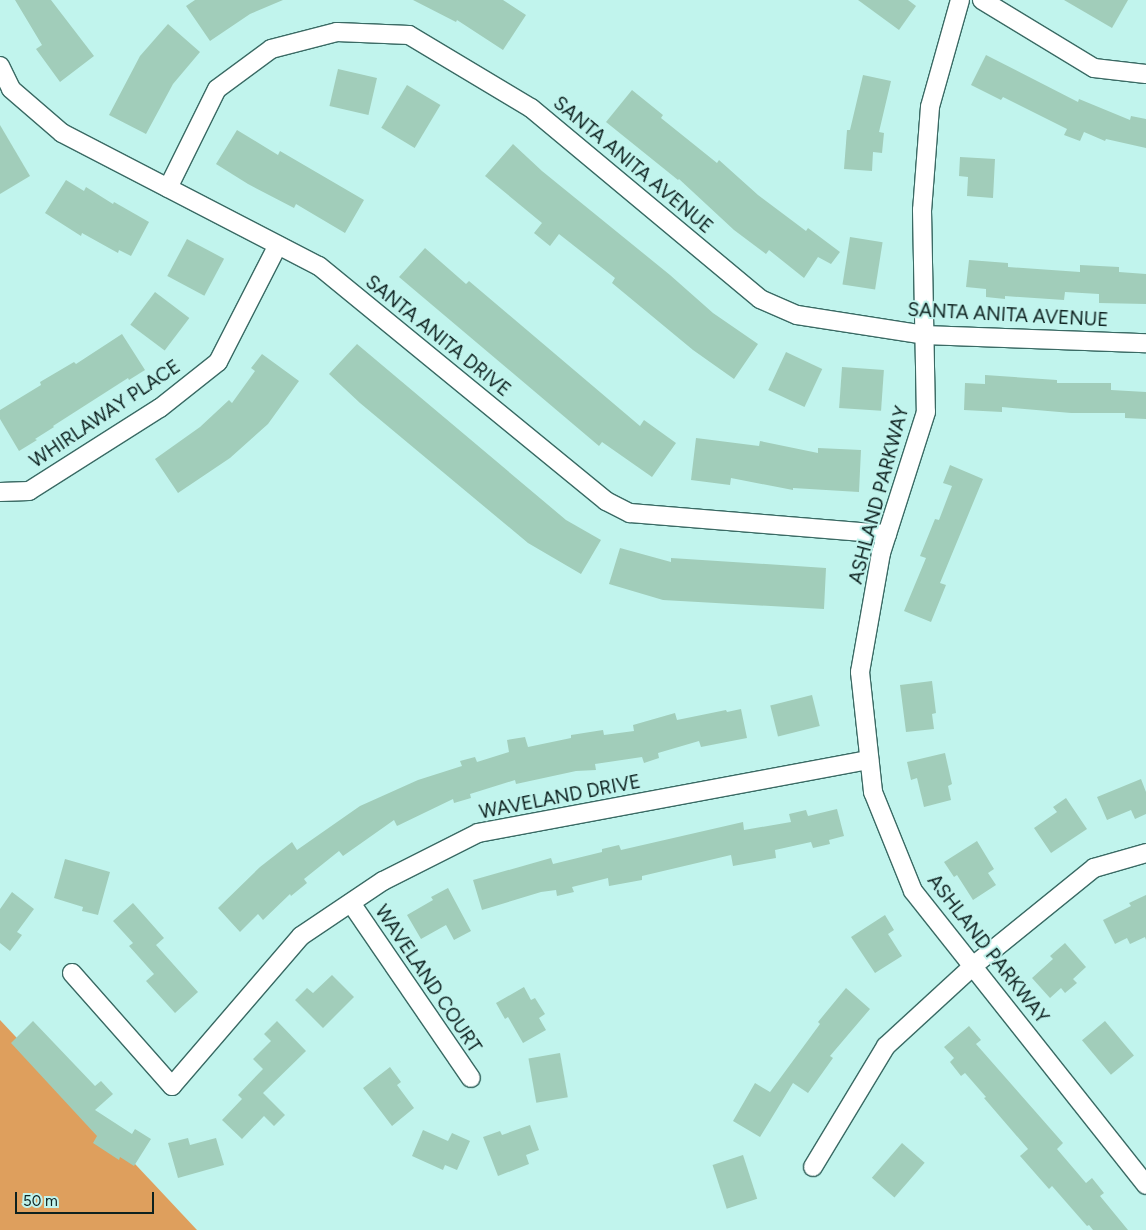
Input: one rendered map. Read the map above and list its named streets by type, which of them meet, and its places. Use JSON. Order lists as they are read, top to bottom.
{
  "streets": {
    "street": [
      "SANTA ANITA AVENUE",
      "SANTA ANITA DRIVE",
      "WHIRLAWAY PLACE",
      "ASHLAND PARKWAY",
      "WAVELAND DRIVE",
      "WAVELAND COURT"
    ]
  },
  "crossings": [
    ["SANTA ANITA AVENUE", "SANTA ANITA DRIVE"],
    ["SANTA ANITA AVENUE", "ASHLAND PARKWAY"],
    ["SANTA ANITA DRIVE", "WHIRLAWAY PLACE"],
    ["SANTA ANITA DRIVE", "ASHLAND PARKWAY"],
    ["ASHLAND PARKWAY", "WAVELAND DRIVE"],
    ["WAVELAND DRIVE", "WAVELAND COURT"]
  ],
  "scale_bar": "50 m"
}
